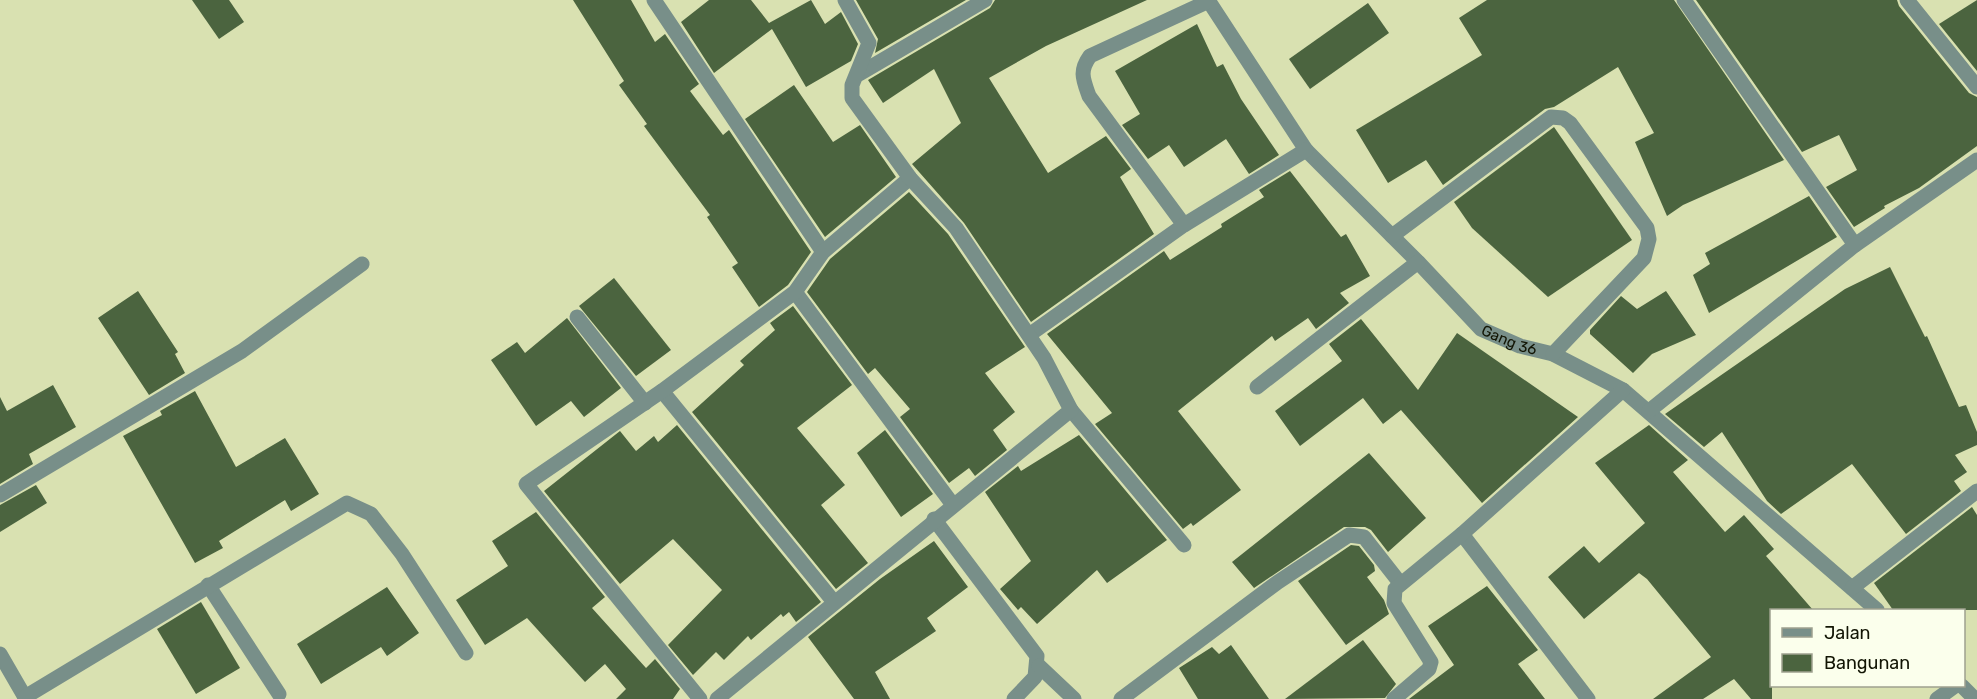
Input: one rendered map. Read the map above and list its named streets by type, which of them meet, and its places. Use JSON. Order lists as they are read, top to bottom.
{
  "streets": {
    "street": ["Gang 36"]
  },
  "legend": ["Jalan", "Bangunan"]
}
